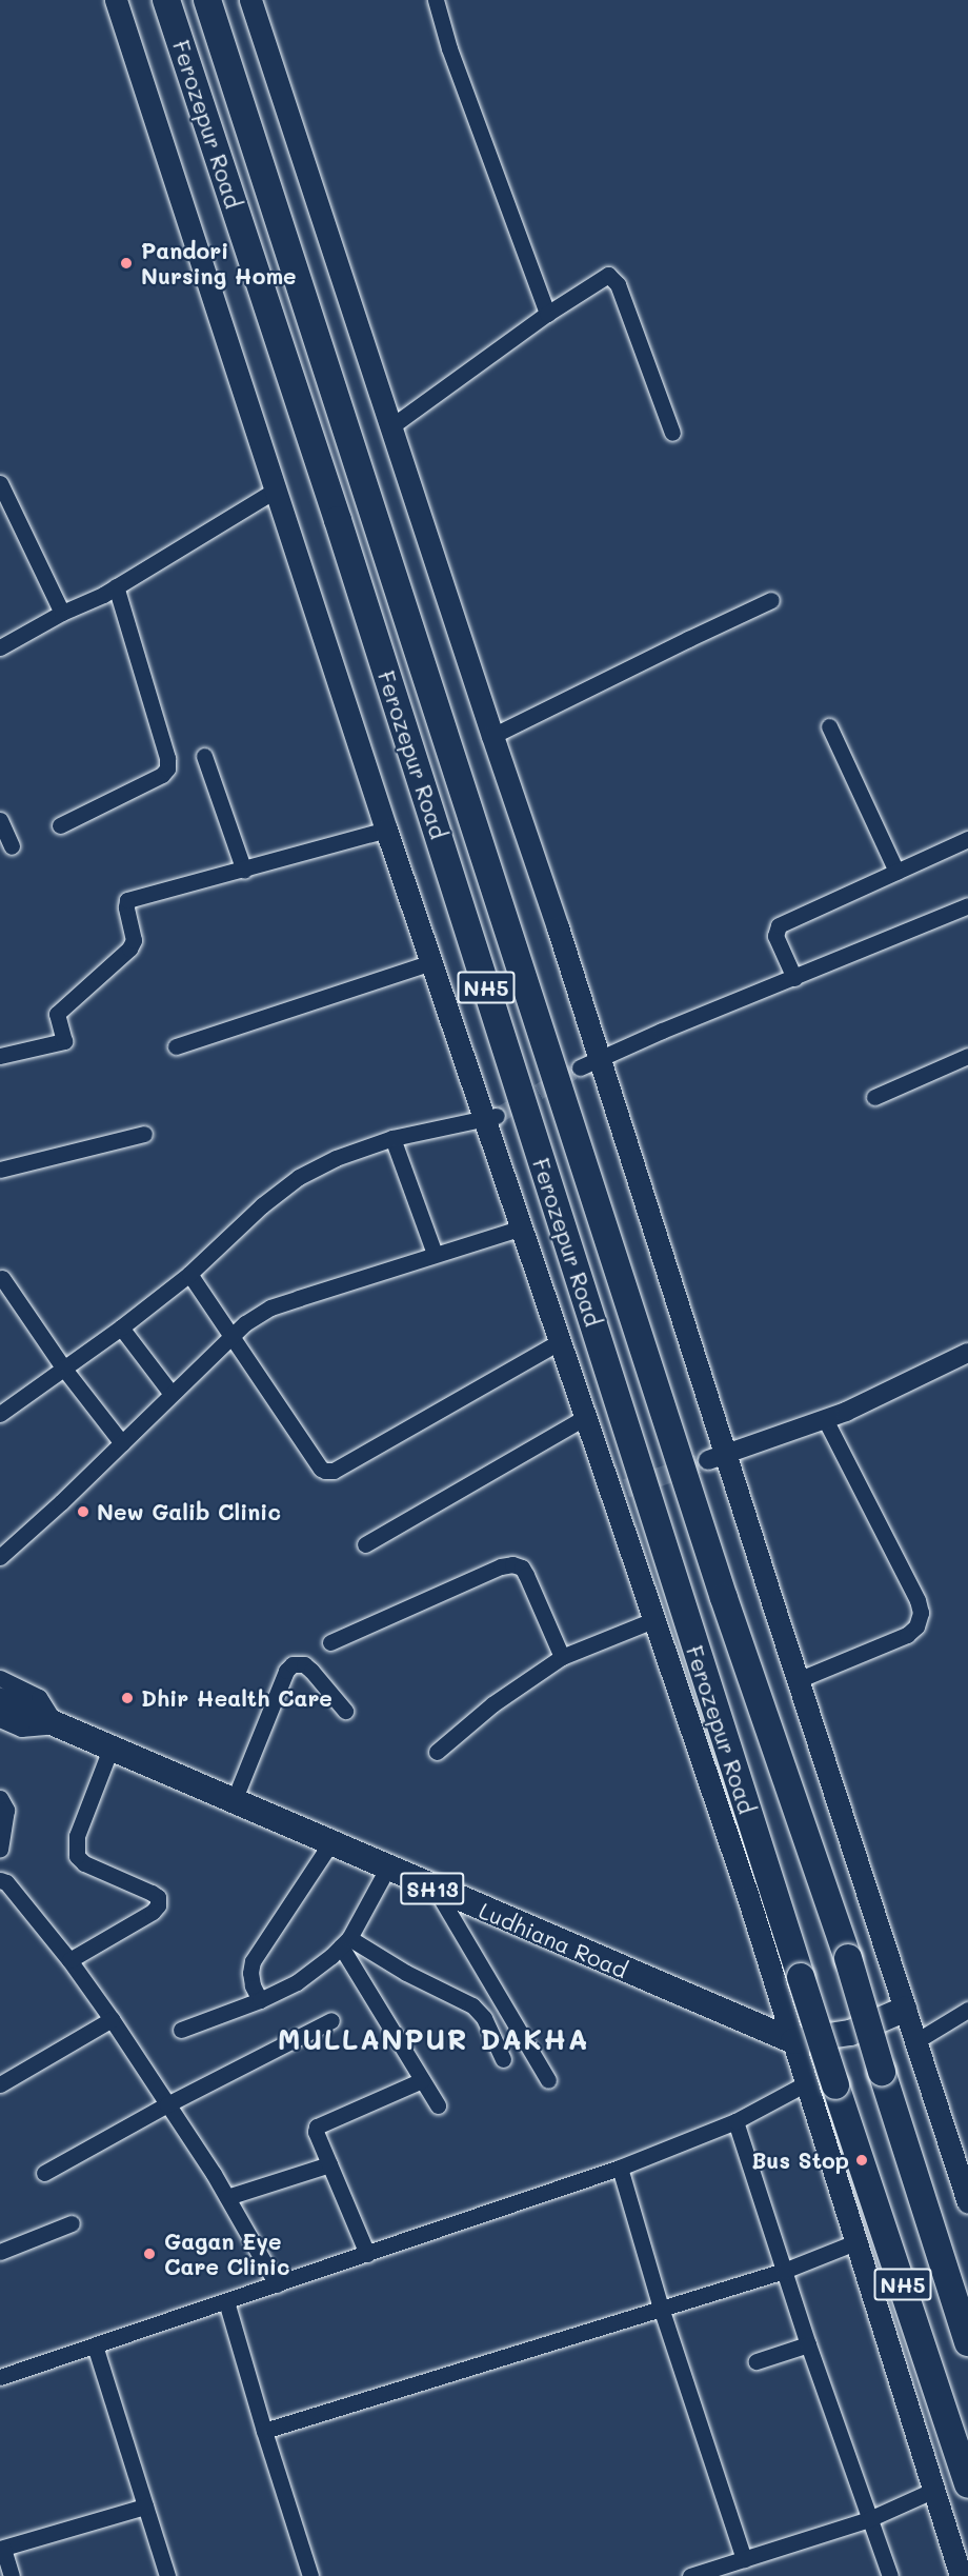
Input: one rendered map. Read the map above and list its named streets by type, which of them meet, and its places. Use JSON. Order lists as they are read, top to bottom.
{
  "streets": {
    "highway": ["Ferozepur Road", "NH5"],
    "main road": ["SH13", "Ludhiana Road"]
  },
  "districts": ["MULLANPUR DAKHA"],
  "places": [
    "Pandori Nursing Home",
    "New Galib Clinic",
    "Dhir Health Care",
    "Bus Stop",
    "Gagan Eye Care Clinic"
  ]
}
